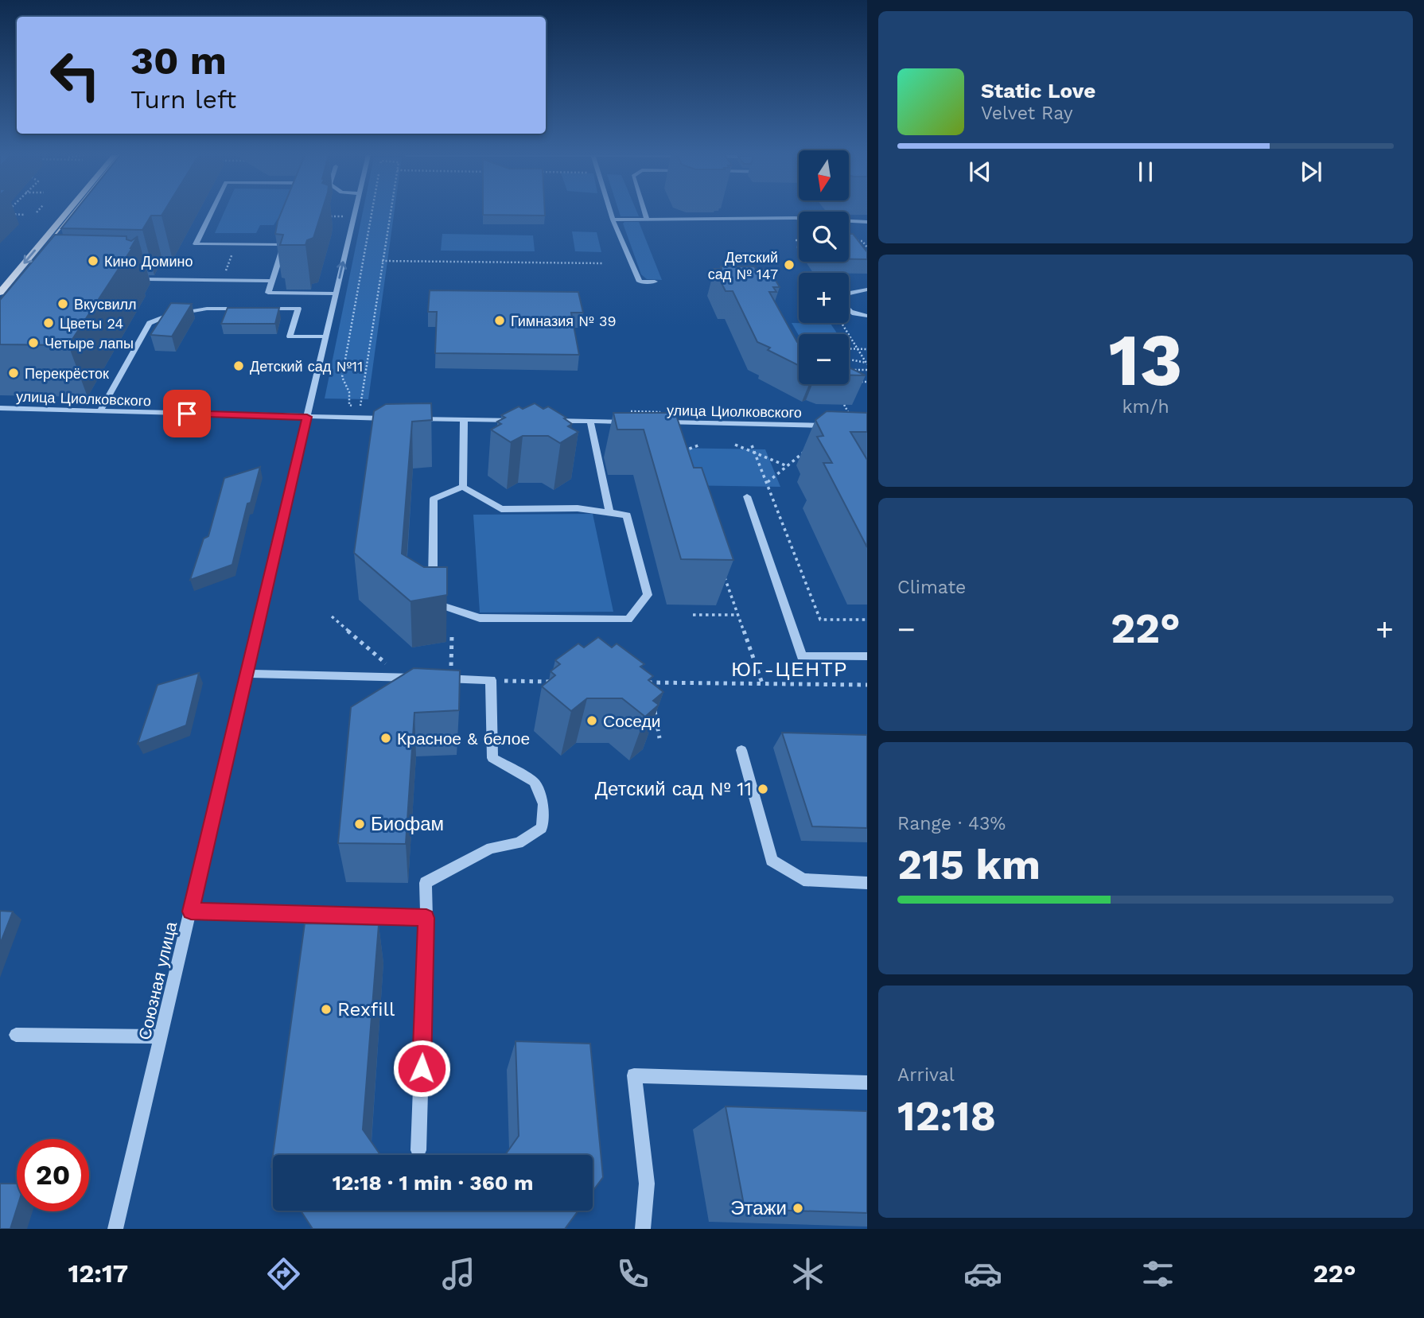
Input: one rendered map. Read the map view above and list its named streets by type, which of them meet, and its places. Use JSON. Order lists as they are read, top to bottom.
{
  "streets": {
    "street": ["улица Циолковского", "Союзная улица"]
  },
  "crossings": [
    ["улица Циолковского", "Союзная улица"]
  ],
  "districts": ["ЮГ-ЦЕНТР"],
  "places": [
    "Кино Домино",
    "Детский сад № 147",
    "Вкусвилл",
    "Гимназия № 39",
    "Цветы 24",
    "Четыре лапы",
    "Детский сад №11",
    "Перекрёсток",
    "Соседи",
    "Красное & белое",
    "Детский сад № 11",
    "Биофам",
    "Rexfill",
    "Этажи"
  ],
  "north": "bottom",
  "page": {
    "turn": ["30 m", "Turn left"],
    "song": ["Static Love", "Velvet Ray"],
    "map_buttons": ["+", "−"],
    "tile": [
      ["13", "km/h"],
      "Climate",
      ["Range · 43%", "215 km"],
      ["Arrival", "12:18"]
    ],
    "heat": ["−", "22°", "+"],
    "limit": "20",
    "trip": "12:18 · 1 min · 360 m",
    "tabs": ["12:17", "22°"]
  }
}
